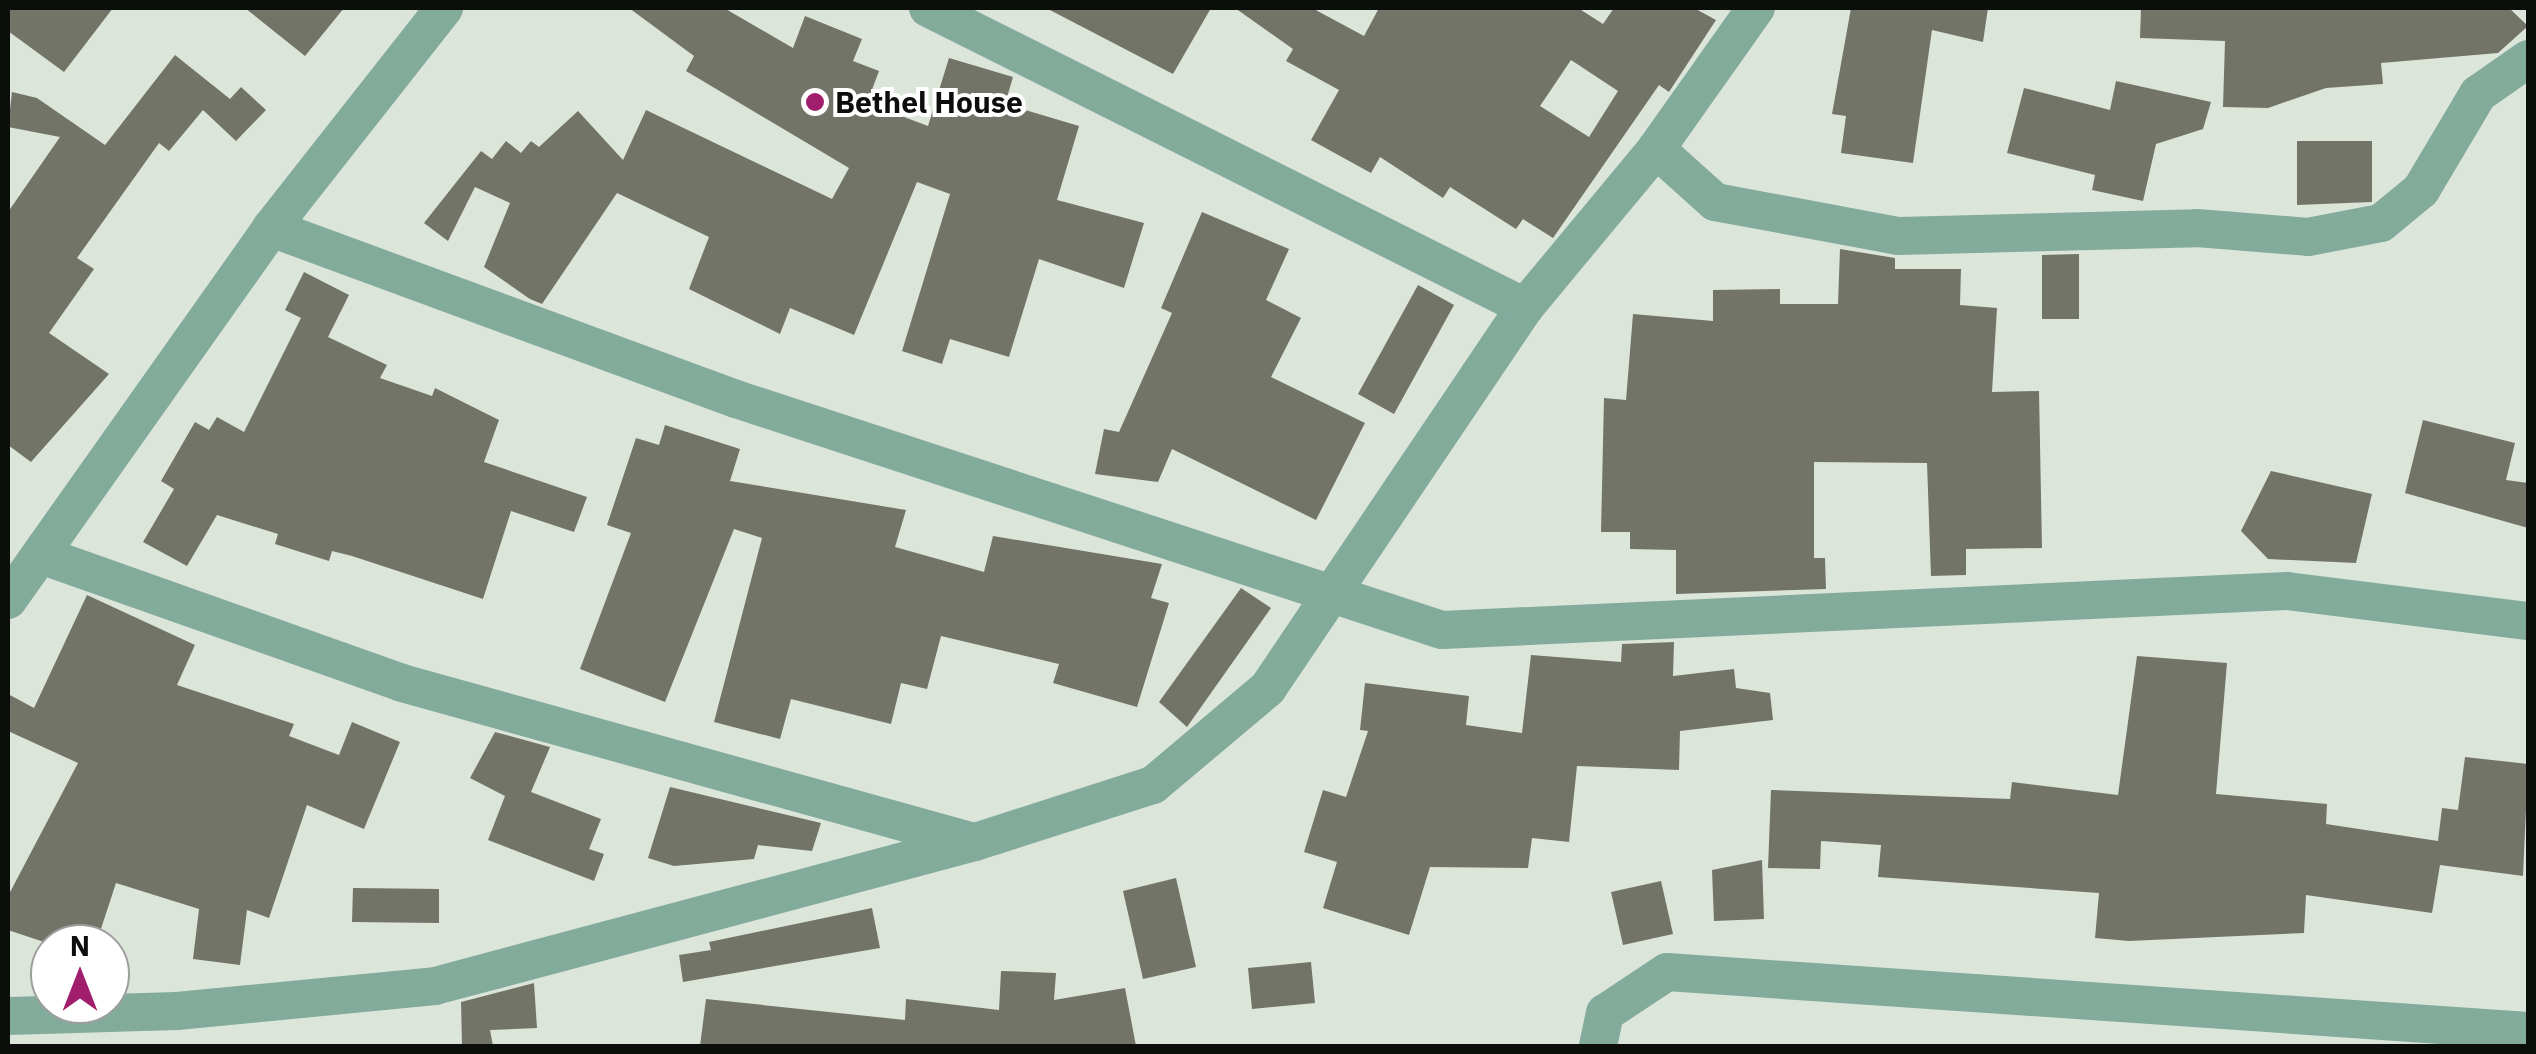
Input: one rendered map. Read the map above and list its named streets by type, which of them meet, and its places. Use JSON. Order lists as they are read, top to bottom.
{
  "places": ["Bethel House"],
  "north": "top"
}
